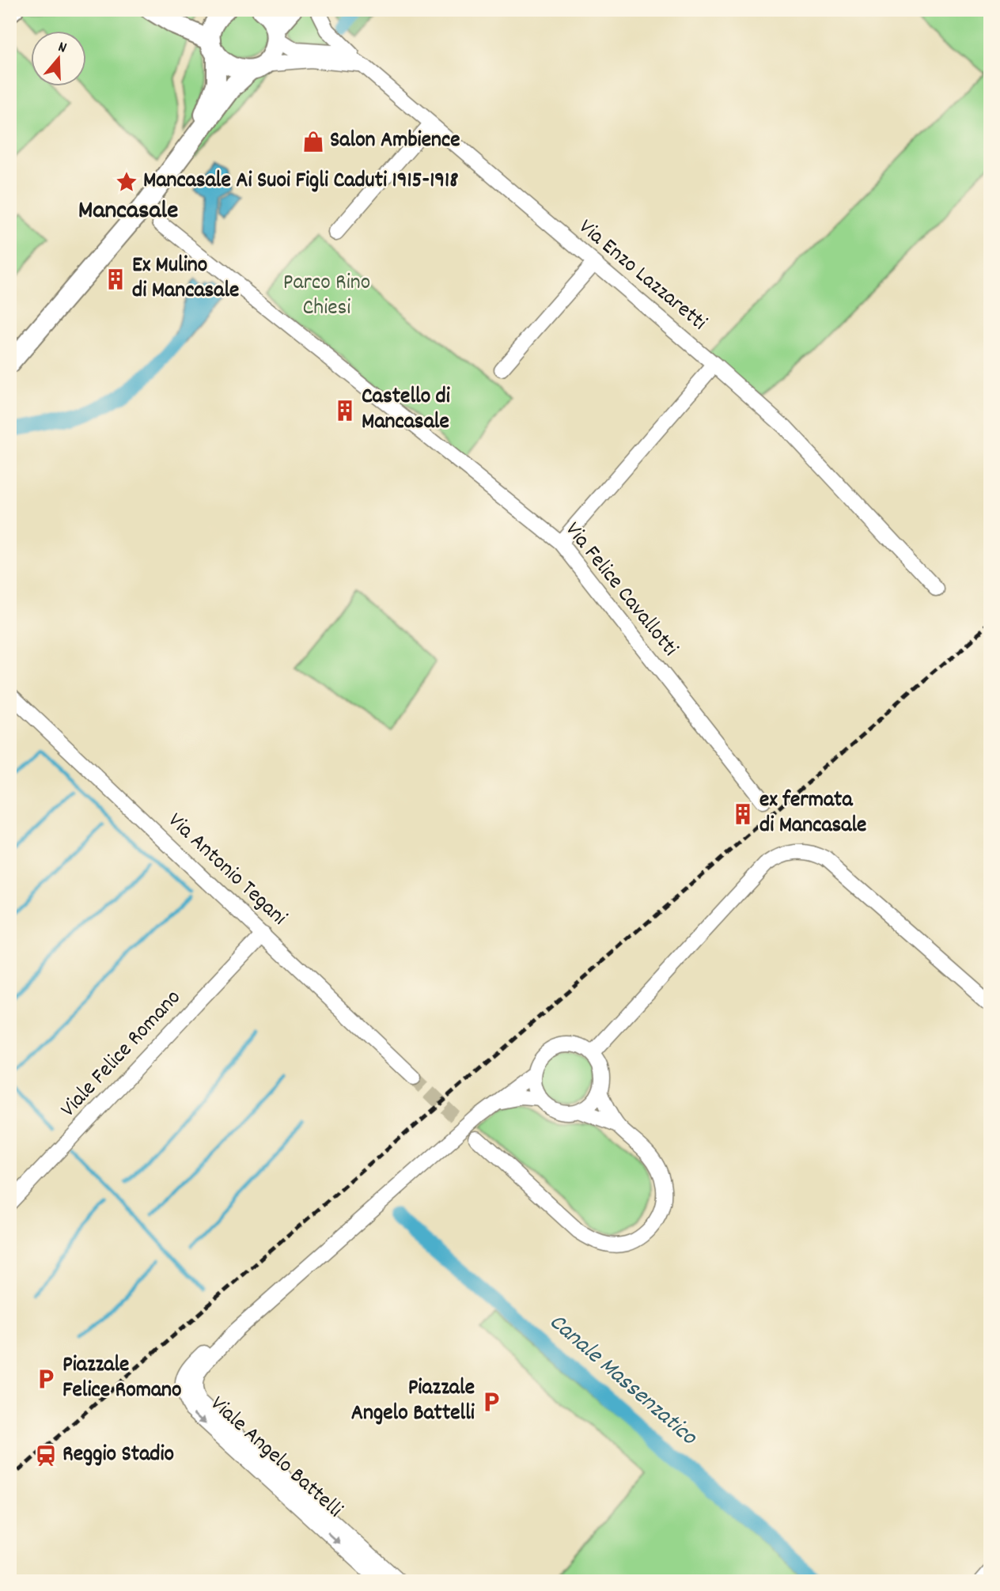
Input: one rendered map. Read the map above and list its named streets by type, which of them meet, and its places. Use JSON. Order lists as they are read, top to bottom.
{
  "streets": {
    "street": [
      "Via Enzo Lazzaretti",
      "Via Felice Cavallotti",
      "Via Antonio Tegani",
      "Viale Felice Romano",
      "Viale Angelo Battelli"
    ]
  },
  "crossings": [
    ["Via Antonio Tegani", "Viale Felice Romano"]
  ],
  "districts": ["Mancasale"],
  "water": ["Canale Massenzatico"],
  "parks": ["Parco Rino Chiesi"],
  "places": {
    "shop": ["Salon Ambience"],
    "place": ["Mancasale Ai Suoi Figli Caduti 1915-1918"],
    "building": ["Ex Mulino di Mancasale", "Castello di Mancasale", "ex fermata di Mancasale"],
    "parking": ["Piazzale Felice Romano", "Piazzale Angelo Battelli"],
    "station": ["Reggio Stadio"]
  },
  "north": "top"
}
